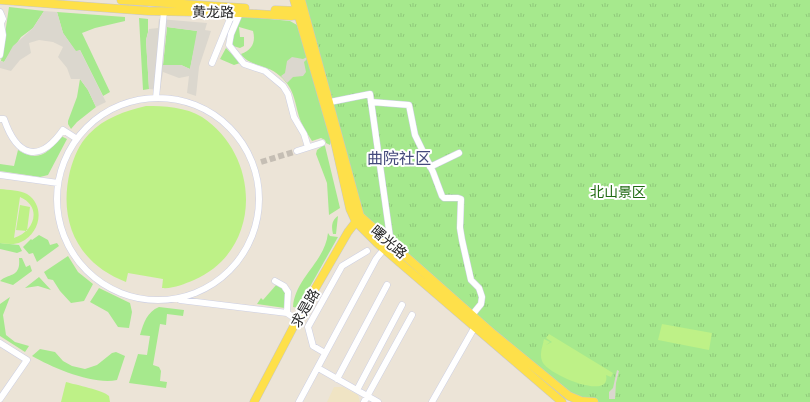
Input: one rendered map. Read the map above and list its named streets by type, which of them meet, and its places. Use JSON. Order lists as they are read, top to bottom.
{
  "streets": {
    "main road": ["黄龙路", "曙光路", "求是路"]
  },
  "crossings": [
    ["黄龙路", "曙光路"],
    ["曙光路", "求是路"]
  ],
  "districts": ["曲院社区"],
  "parks": ["北山景区"]
}
